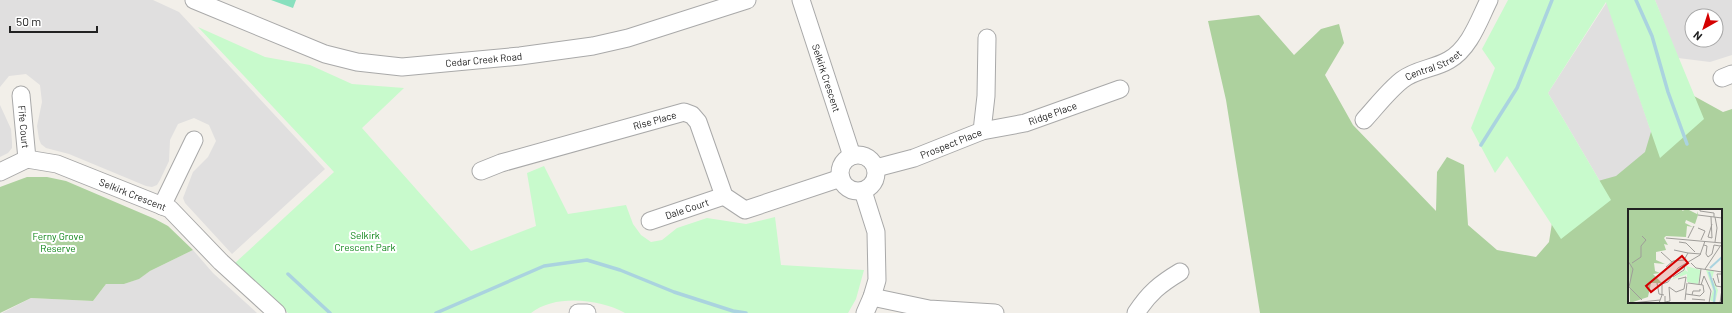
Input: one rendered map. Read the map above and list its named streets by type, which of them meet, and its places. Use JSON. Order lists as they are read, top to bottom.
{
  "streets": {
    "street": [
      "Cedar Creek Road",
      "Central Street",
      "Selkirk Crescent",
      "Ridge Place",
      "Rise Place",
      "Fife Court",
      "Prospect Place",
      "Dale Court"
    ]
  },
  "crossings": [
    ["Selkirk Crescent", "Fife Court"],
    ["Selkirk Crescent", "Prospect Place"],
    ["Ridge Place", "Prospect Place"],
    ["Rise Place", "Dale Court"]
  ],
  "parks": ["Selkirk Crescent Park", "Ferny Grove Reserve"],
  "scale_bar": "50 m",
  "north": "bottom left"
}
